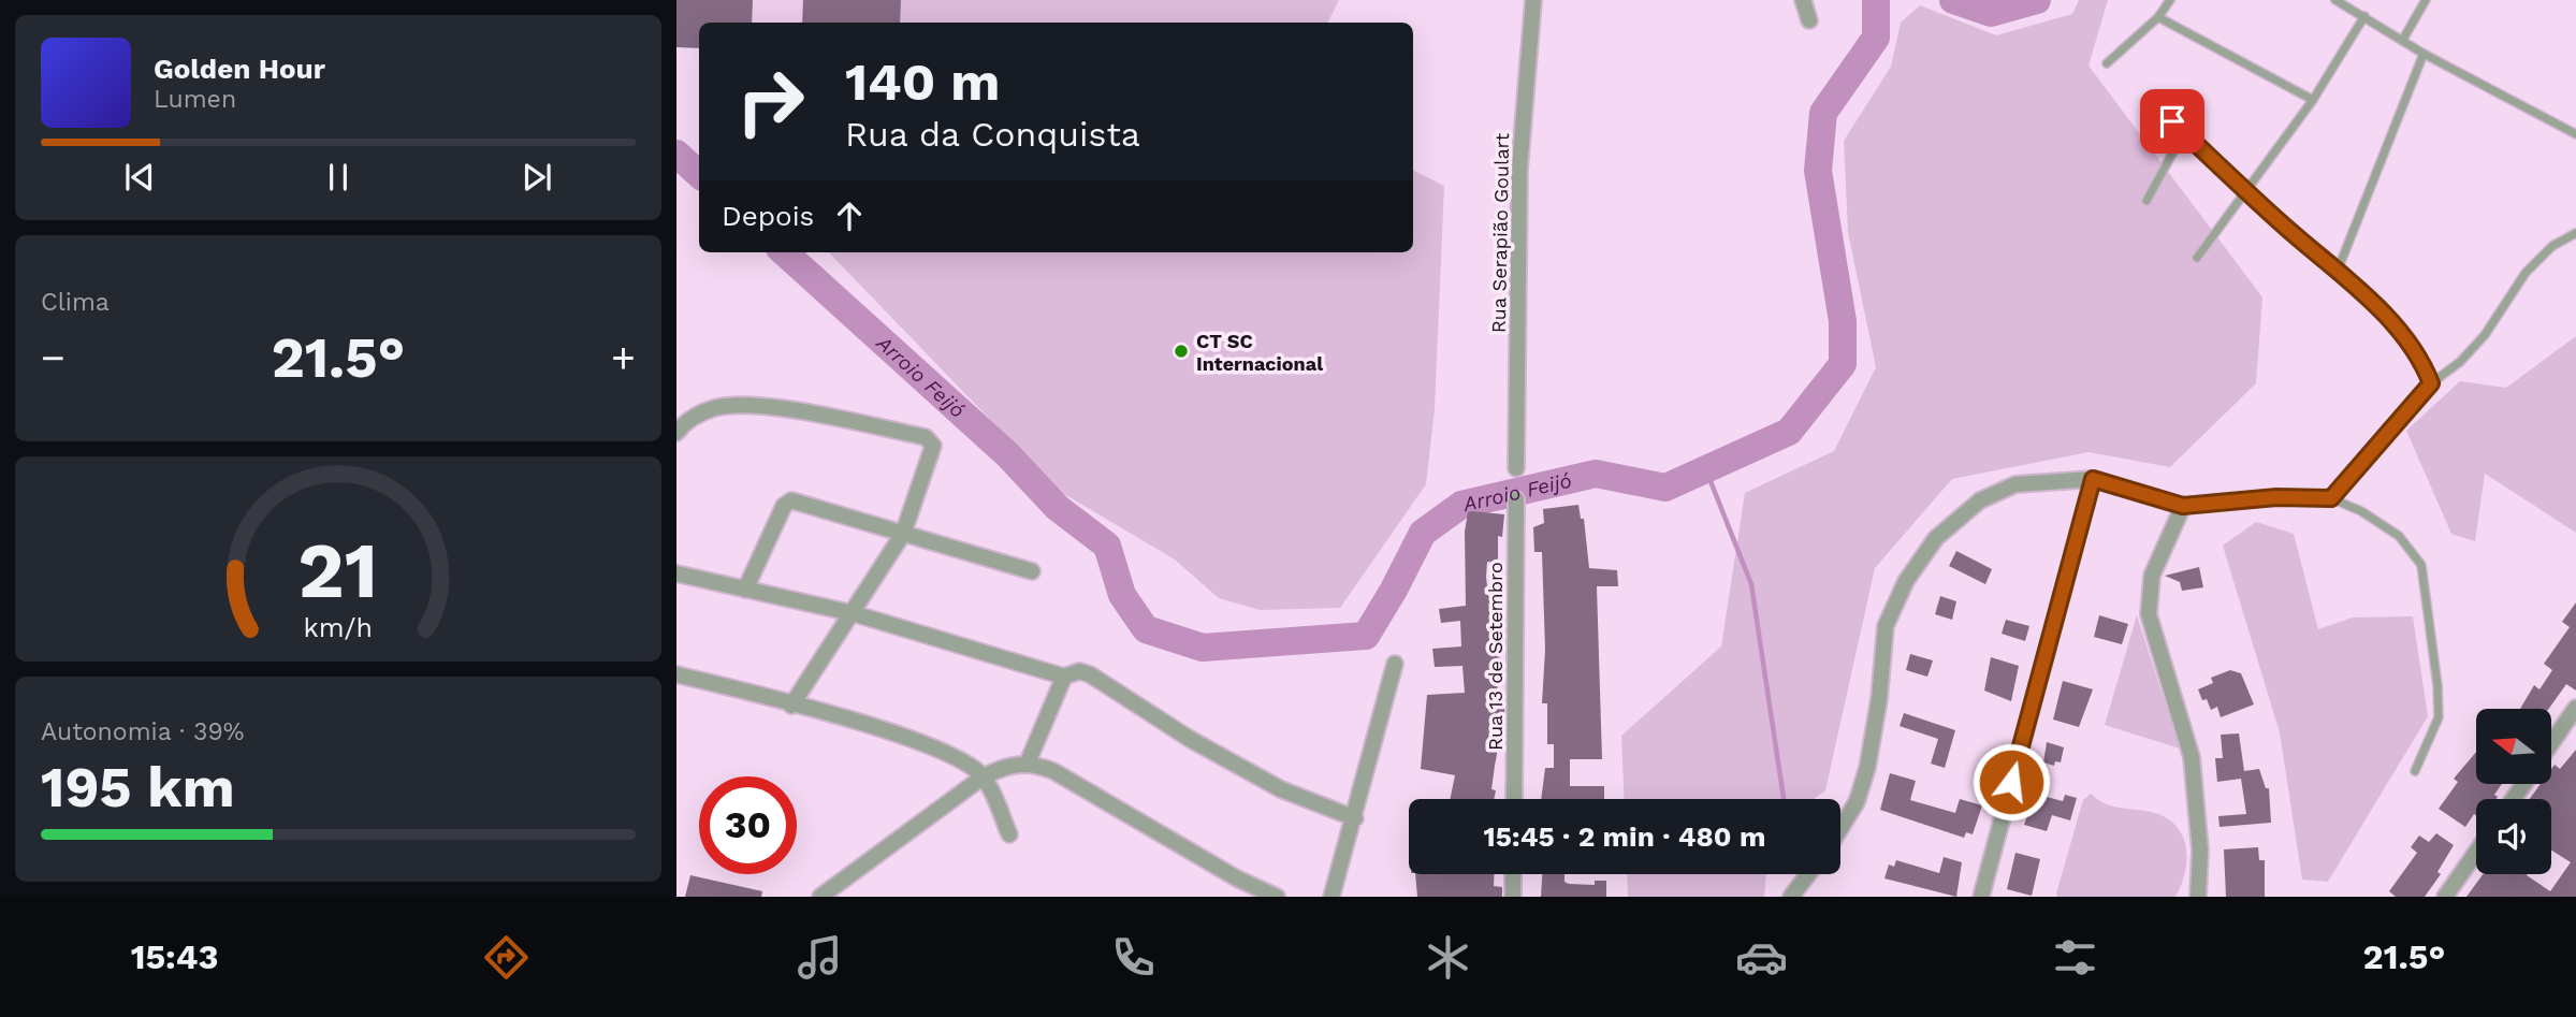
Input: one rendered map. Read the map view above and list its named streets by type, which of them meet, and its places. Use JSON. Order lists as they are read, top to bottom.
{
  "streets": {
    "street": ["Rua Serapião Goulart", "Rua 13 de Setembro"]
  },
  "water": ["Arroio Feijó"],
  "places": ["CT SC Internacional"],
  "north": "left",
  "page": {
    "turn": ["140 m", "Rua da Conquista"],
    "song": ["Golden Hour", "Lumen"],
    "then": "Depois",
    "tile": [
      "Clima",
      ["Autonomia · 39%", "195 km"]
    ],
    "heat": ["−", "21.5°", "+"],
    "limit": "30",
    "trip": "15:45 · 2 min · 480 m",
    "tabs": ["15:43", "21.5°"],
    "gauge": ["21", "km/h"]
  }
}
